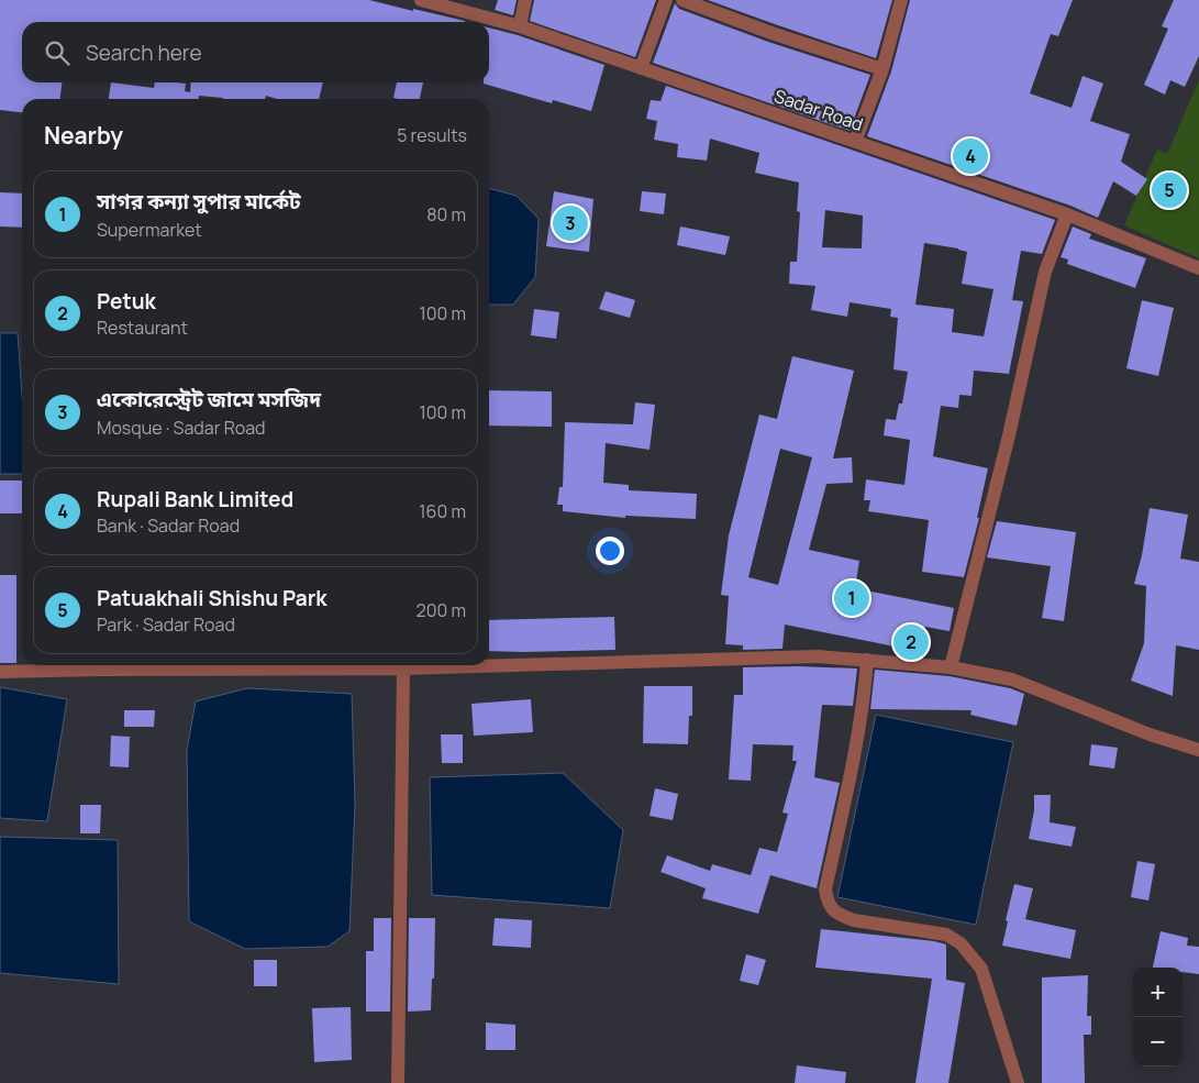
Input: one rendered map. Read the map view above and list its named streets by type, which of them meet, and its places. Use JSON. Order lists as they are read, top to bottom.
{
  "streets": {
    "street": ["Sadar Road"]
  },
  "page": {
    "search": "Search here",
    "heading": ["Nearby", "5 results"],
    "pins": [
      "4",
      "5",
      "3",
      "1",
      "2"
    ],
    "list": [
      {
        "mark": "1",
        "name": "সাগর কন্যা সুপার মার্কেট",
        "note": "Supermarket",
        "value": "80 m"
      },
      {
        "mark": "2",
        "name": "Petuk",
        "note": "Restaurant",
        "value": "100 m"
      },
      {
        "mark": "3",
        "name": "একোরেস্ট্রেট জামে মসজিদ",
        "note": "Mosque · Sadar Road",
        "value": "100 m"
      },
      {
        "mark": "4",
        "name": "Rupali Bank Limited",
        "note": "Bank · Sadar Road",
        "value": "160 m"
      },
      {
        "mark": "5",
        "name": "Patuakhali Shishu Park",
        "note": "Park · Sadar Road",
        "value": "200 m"
      }
    ],
    "map_buttons": ["+", "−"]
  }
}
